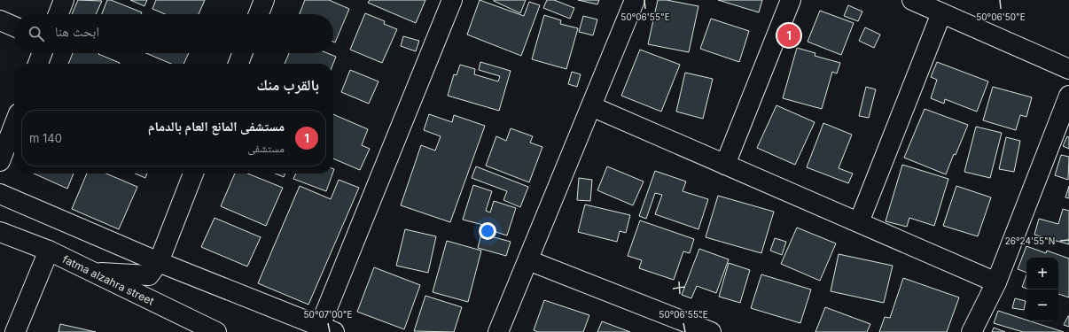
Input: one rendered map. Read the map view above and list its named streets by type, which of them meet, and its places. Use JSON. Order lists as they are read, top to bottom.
{
  "streets": {
    "street": ["fatma alzahra street"]
  },
  "page": {
    "search": "ابحث هنا",
    "pins": "1",
    "heading": "بالقرب منك",
    "list": [
      {
        "mark": "1",
        "name": "مستشفى المانع العام بالدمام",
        "note": "مستشفى",
        "value": "140 m"
      }
    ],
    "map_buttons": ["+", "−"]
  },
  "coordinates": [
    "50°06'55\"E",
    "50°06'50\"E",
    "26°24'55\"N",
    "50°07'00\"E"
  ]
}
